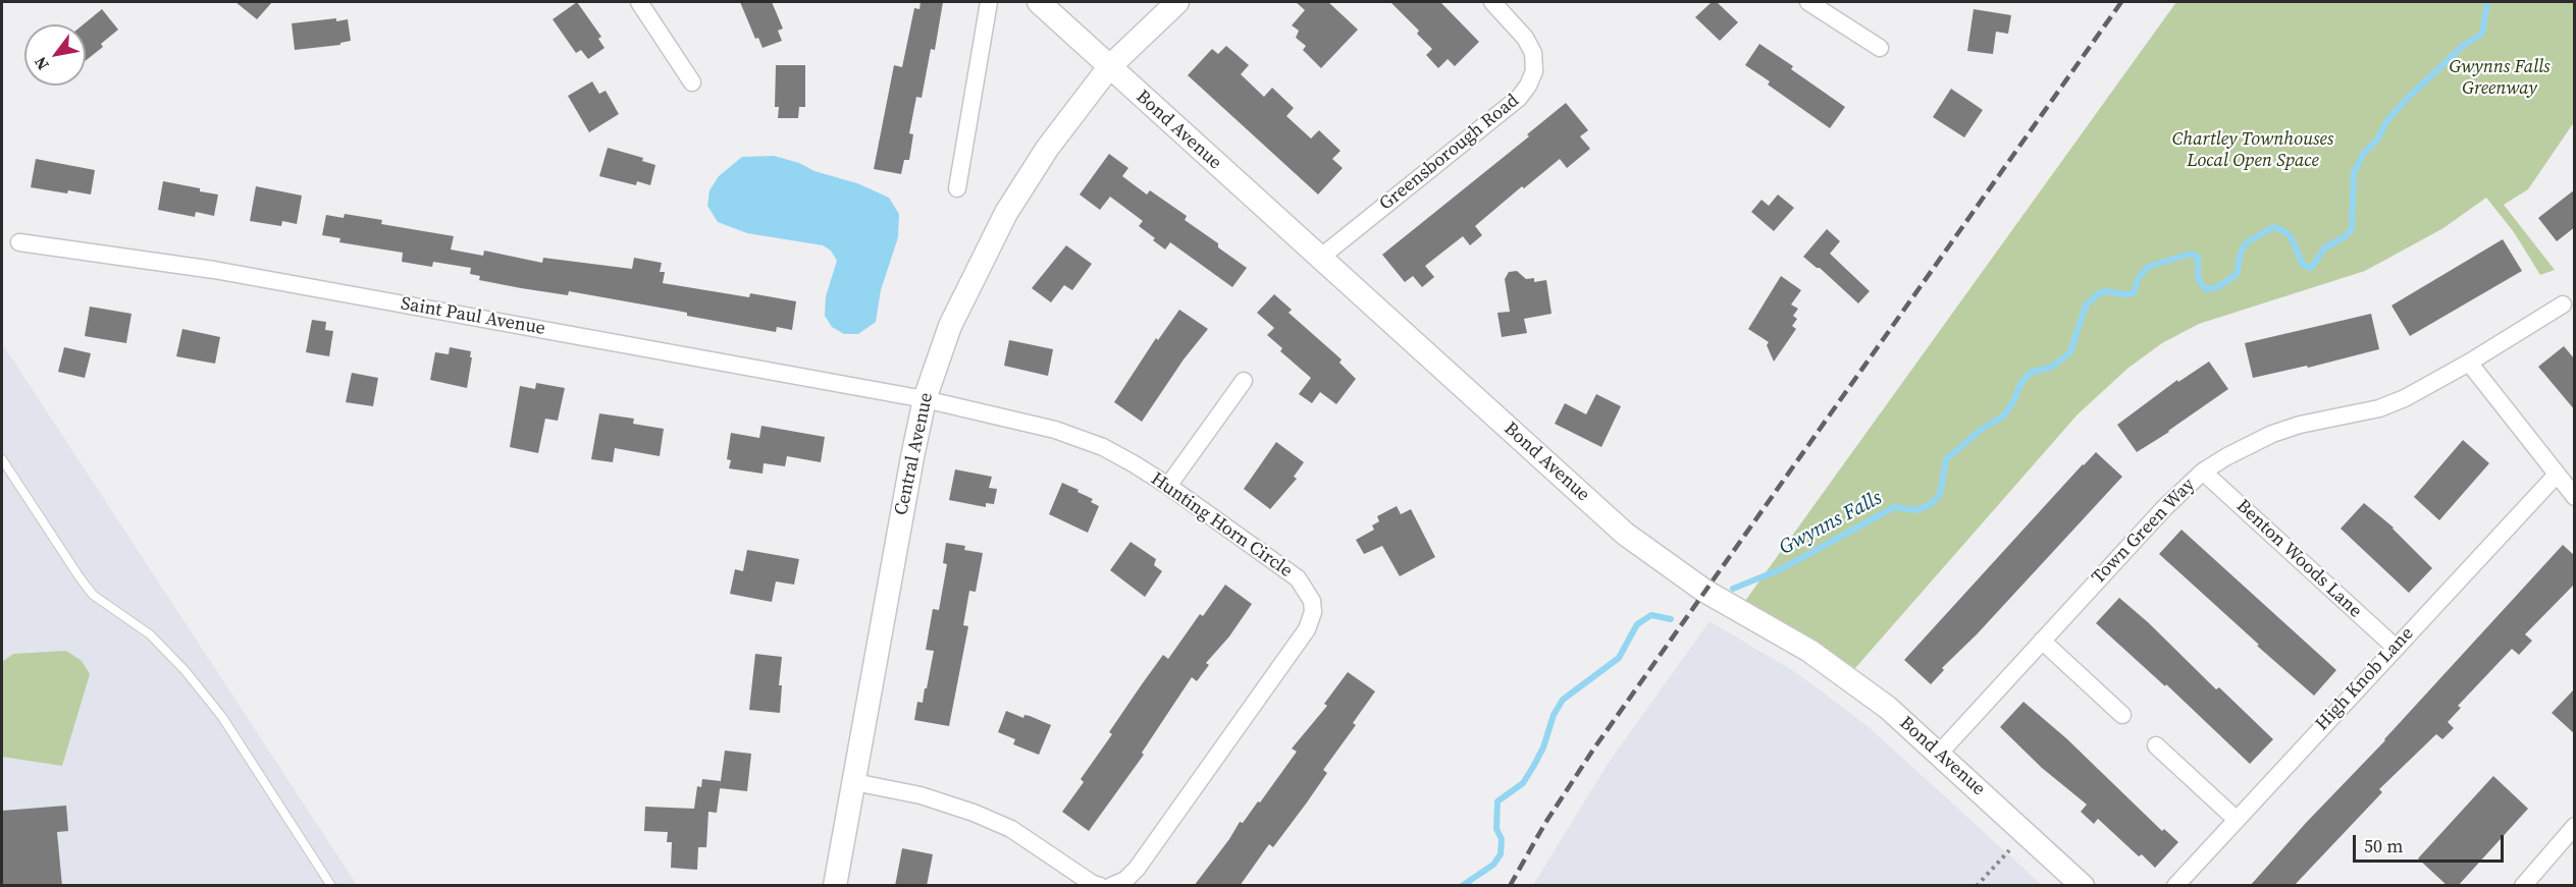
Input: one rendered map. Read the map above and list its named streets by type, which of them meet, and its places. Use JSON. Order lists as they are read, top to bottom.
{
  "streets": {
    "street": [
      "Bond Avenue",
      "Greensborough Road",
      "Saint Paul Avenue",
      "Central Avenue",
      "Hunting Horn Circle",
      "Town Green Way",
      "Benton Woods Lane",
      "High Knob Lane"
    ]
  },
  "crossings": [
    ["Bond Avenue", "Greensborough Road"],
    ["Bond Avenue", "Central Avenue"],
    ["Bond Avenue", "Town Green Way"],
    ["Saint Paul Avenue", "Central Avenue"],
    ["Saint Paul Avenue", "Hunting Horn Circle"],
    ["Central Avenue", "Hunting Horn Circle"],
    ["Town Green Way", "Benton Woods Lane"],
    ["Benton Woods Lane", "High Knob Lane"]
  ],
  "water": ["Gwynns Falls"],
  "parks": ["Gwynns Falls Greenway", "Chartley Townhouses Local Open Space"],
  "scale_bar": "50 m",
  "north": "bottom left"
}
